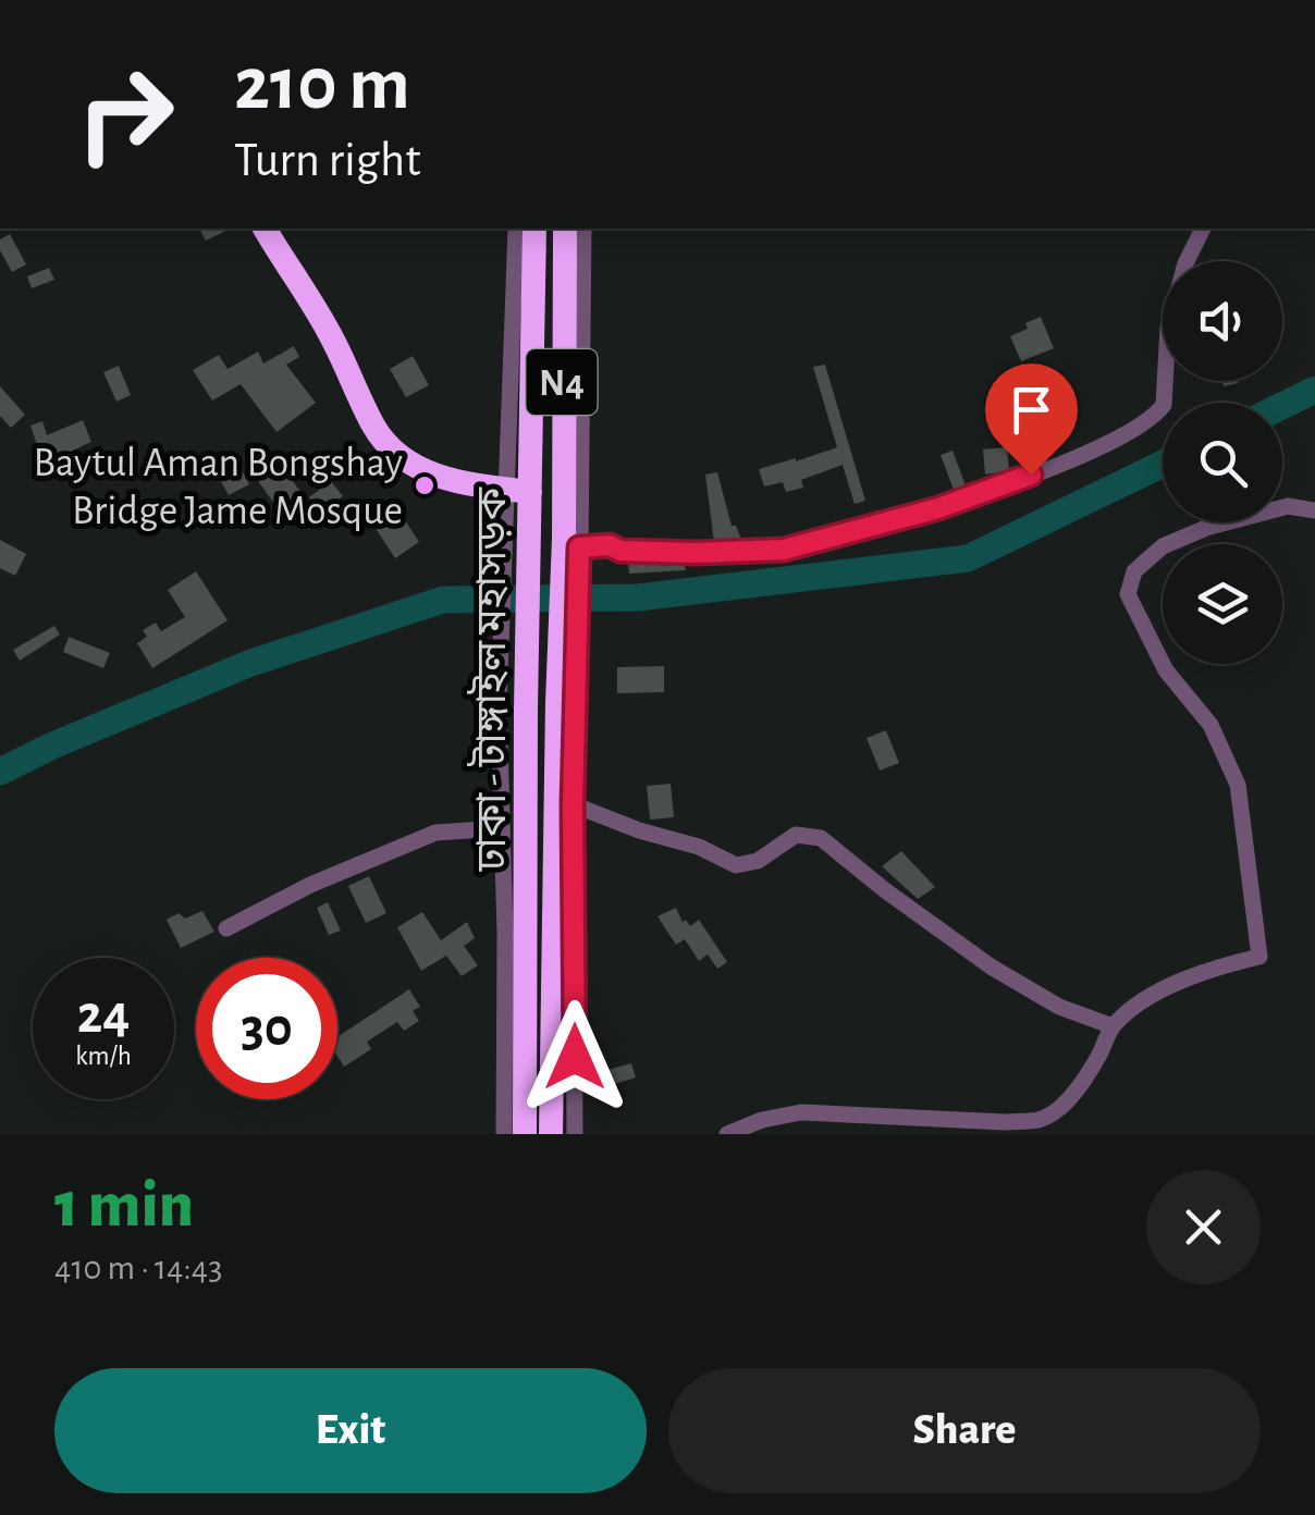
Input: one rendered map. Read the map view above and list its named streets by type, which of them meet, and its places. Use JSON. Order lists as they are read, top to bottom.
{
  "streets": {
    "highway": ["N4", "ঢাকা - টাঙ্গাইল মহাসড়ক"]
  },
  "crossings": [
    ["N4", "ঢাকা - টাঙ্গাইল মহাসড়ক"]
  ],
  "places": ["Baytul Aman Bongshay Bridge Jame Mosque"],
  "page": {
    "turn": ["210 m", "Turn right"],
    "speed": "24 km/h",
    "limit": "30",
    "heading": ["1 min", "410 m · 14:43"],
    "buttons": ["Exit", "Share"]
  }
}
